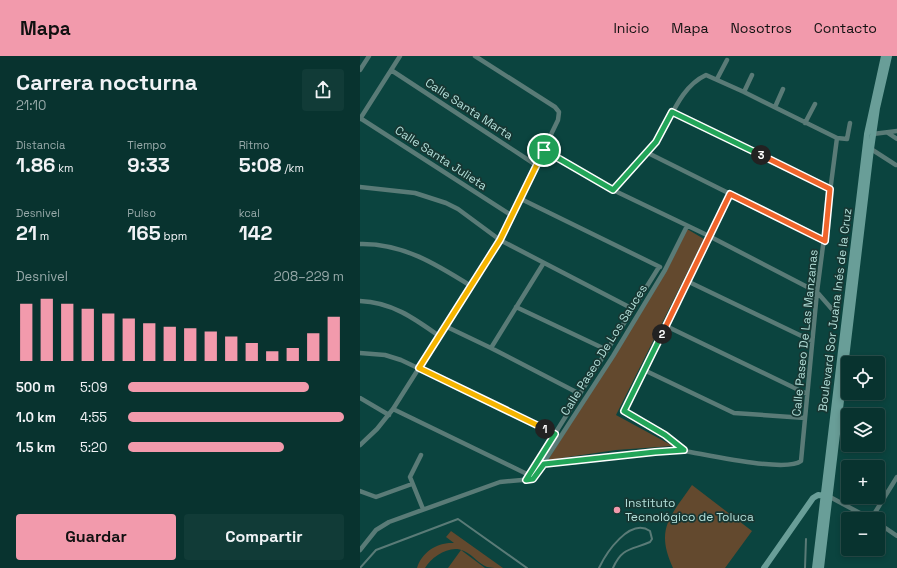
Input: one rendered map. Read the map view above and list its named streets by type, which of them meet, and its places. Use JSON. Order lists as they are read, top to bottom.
{
  "streets": {
    "main road": ["Boulevard Sor Juana Inés de la Cruz"],
    "street": [
      "Calle Santa Marta",
      "Calle Santa Julieta",
      "Calle Paseo De Las Manzanas",
      "Calle Paseo De Los Sauces"
    ]
  },
  "places": ["Instituto Tecnológico de Toluca"],
  "page": {
    "header": "Mapa",
    "nav": [
      "Inicio",
      "Mapa",
      "Nosotros",
      "Contacto"
    ],
    "heading": ["Carrera nocturna", "21:10"],
    "stats": [
      ["Distancia", "1.86 km"],
      ["Tiempo", "9:33"],
      ["Ritmo", "5:08 /km"],
      ["Desnivel", "21 m"],
      ["Pulso", "165 bpm"],
      ["kcal", "142"]
    ],
    "pins": ["3", "2", "1"],
    "chart": ["Desnivel", "208–229 m"],
    "map_buttons": ["+", "−"],
    "list": [
      {
        "name": "500 m",
        "note": "5:09"
      },
      {
        "name": "1.0 km",
        "note": "4:55"
      },
      {
        "name": "1.5 km",
        "note": "5:20"
      }
    ],
    "buttons": ["Guardar", "Compartir"]
  }
}
